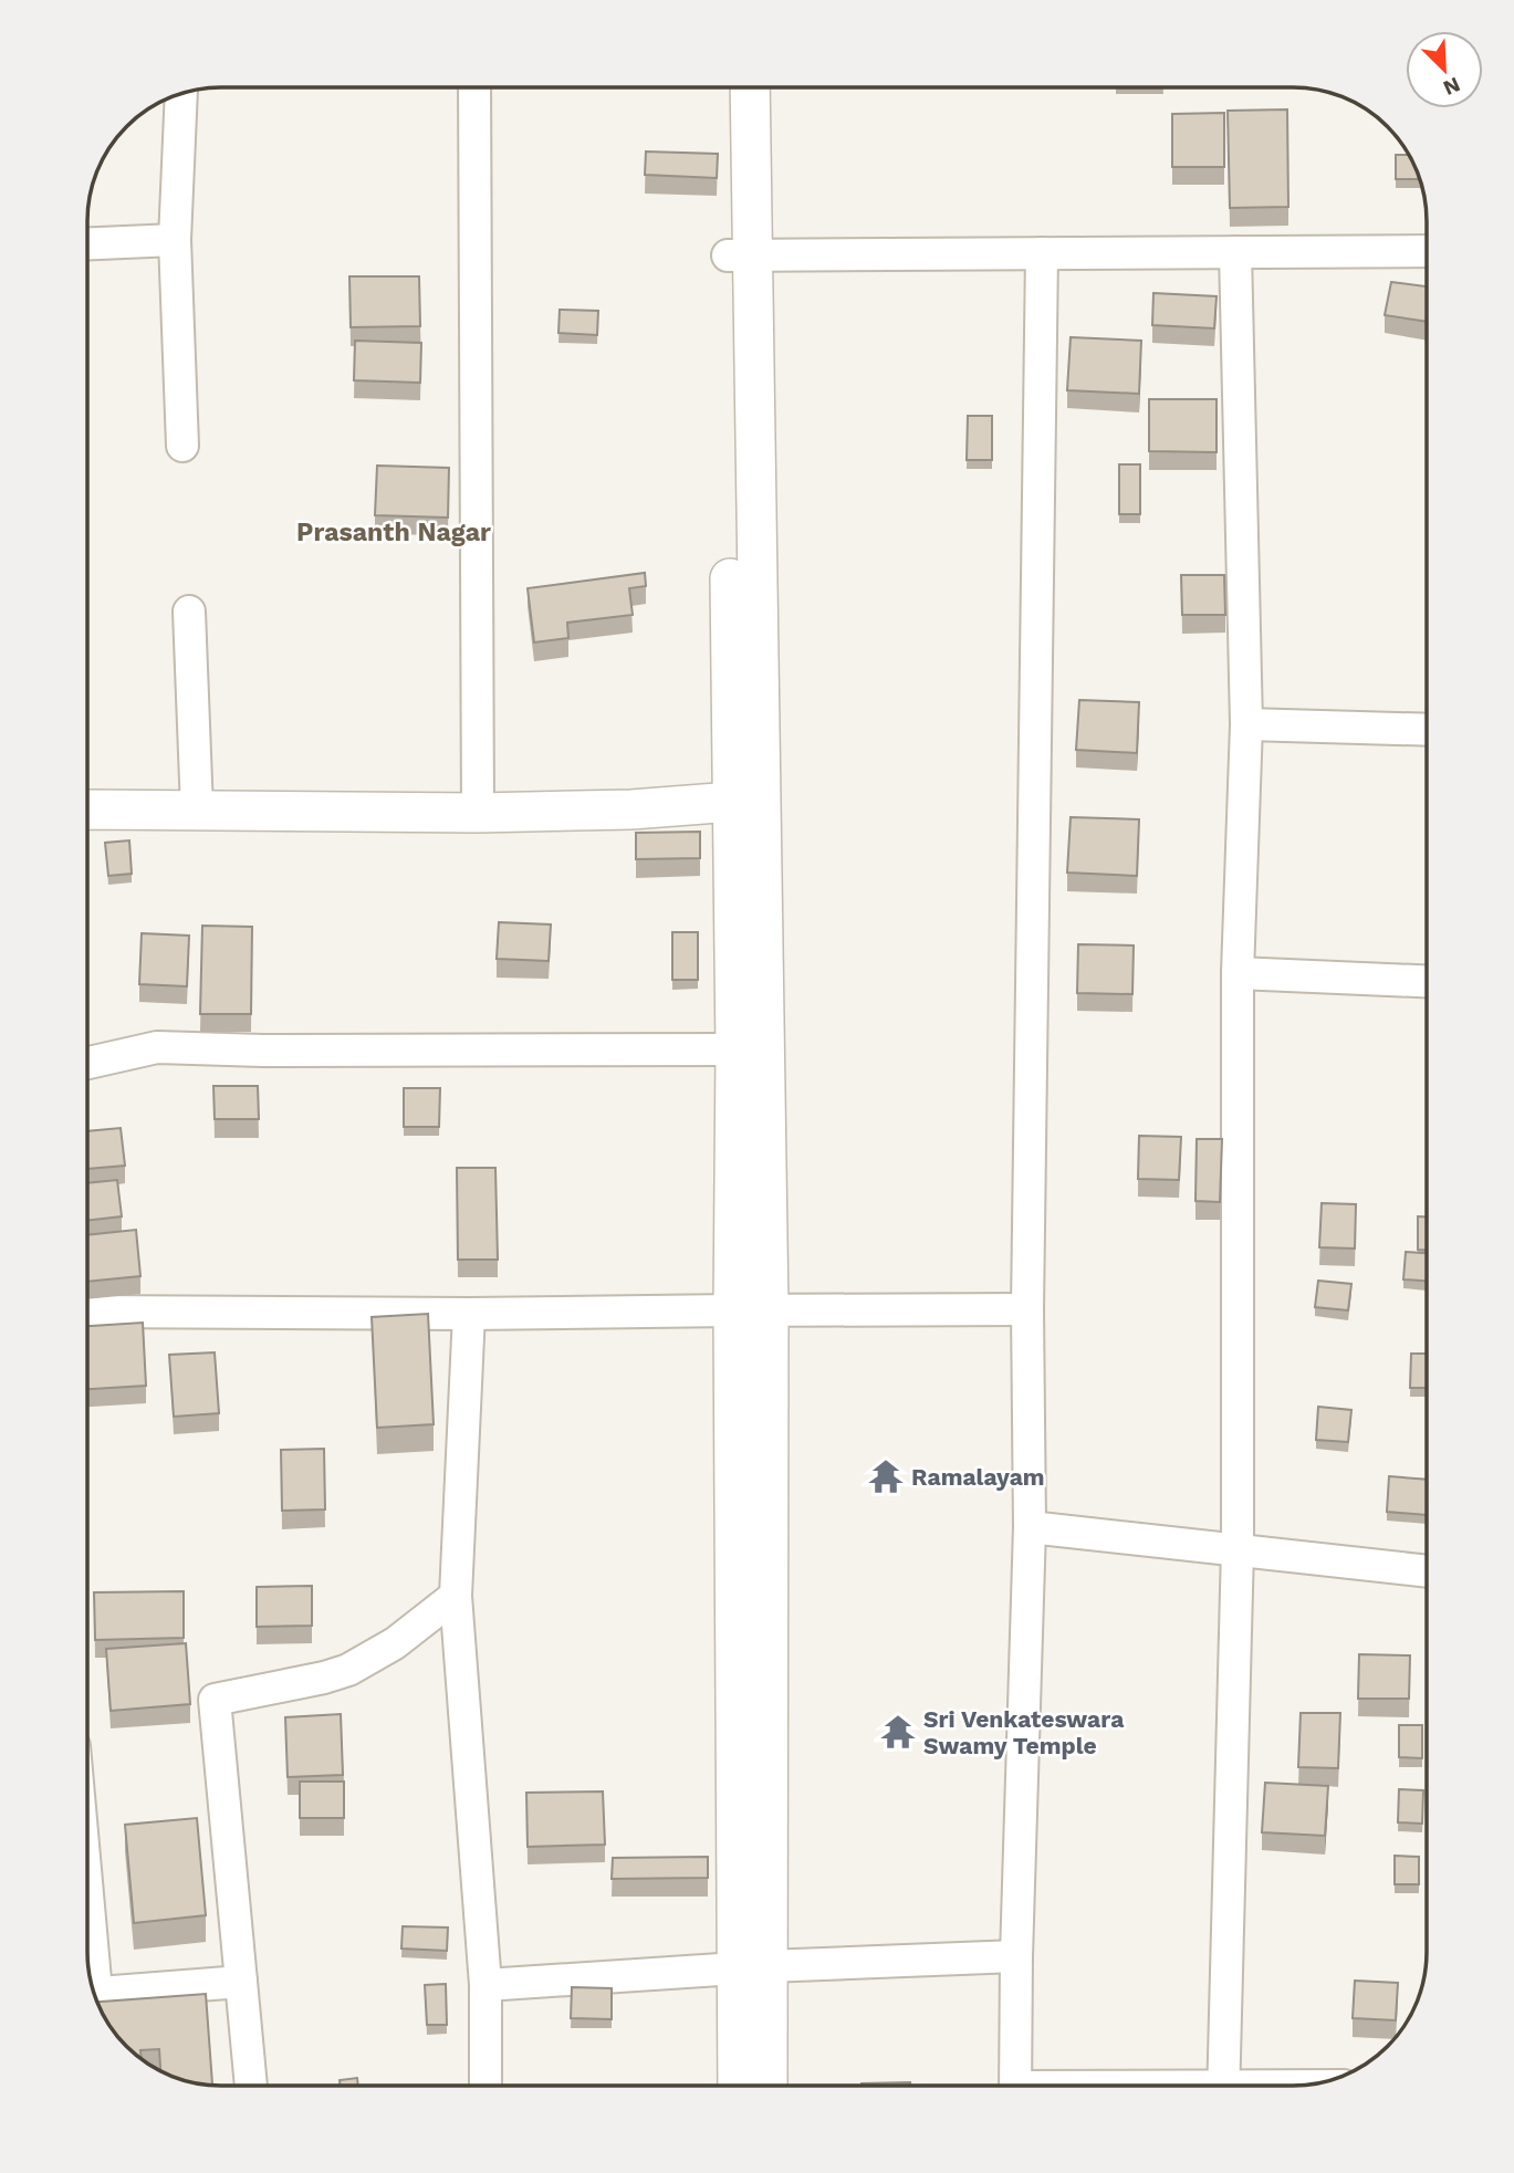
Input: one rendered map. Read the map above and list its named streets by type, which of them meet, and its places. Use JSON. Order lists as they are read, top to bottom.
{
  "districts": ["Prasanth Nagar"],
  "places": {
    "temple": ["Ramalayam", "Sri Venkateswara Swamy Temple"]
  },
  "north": "bottom right"
}
